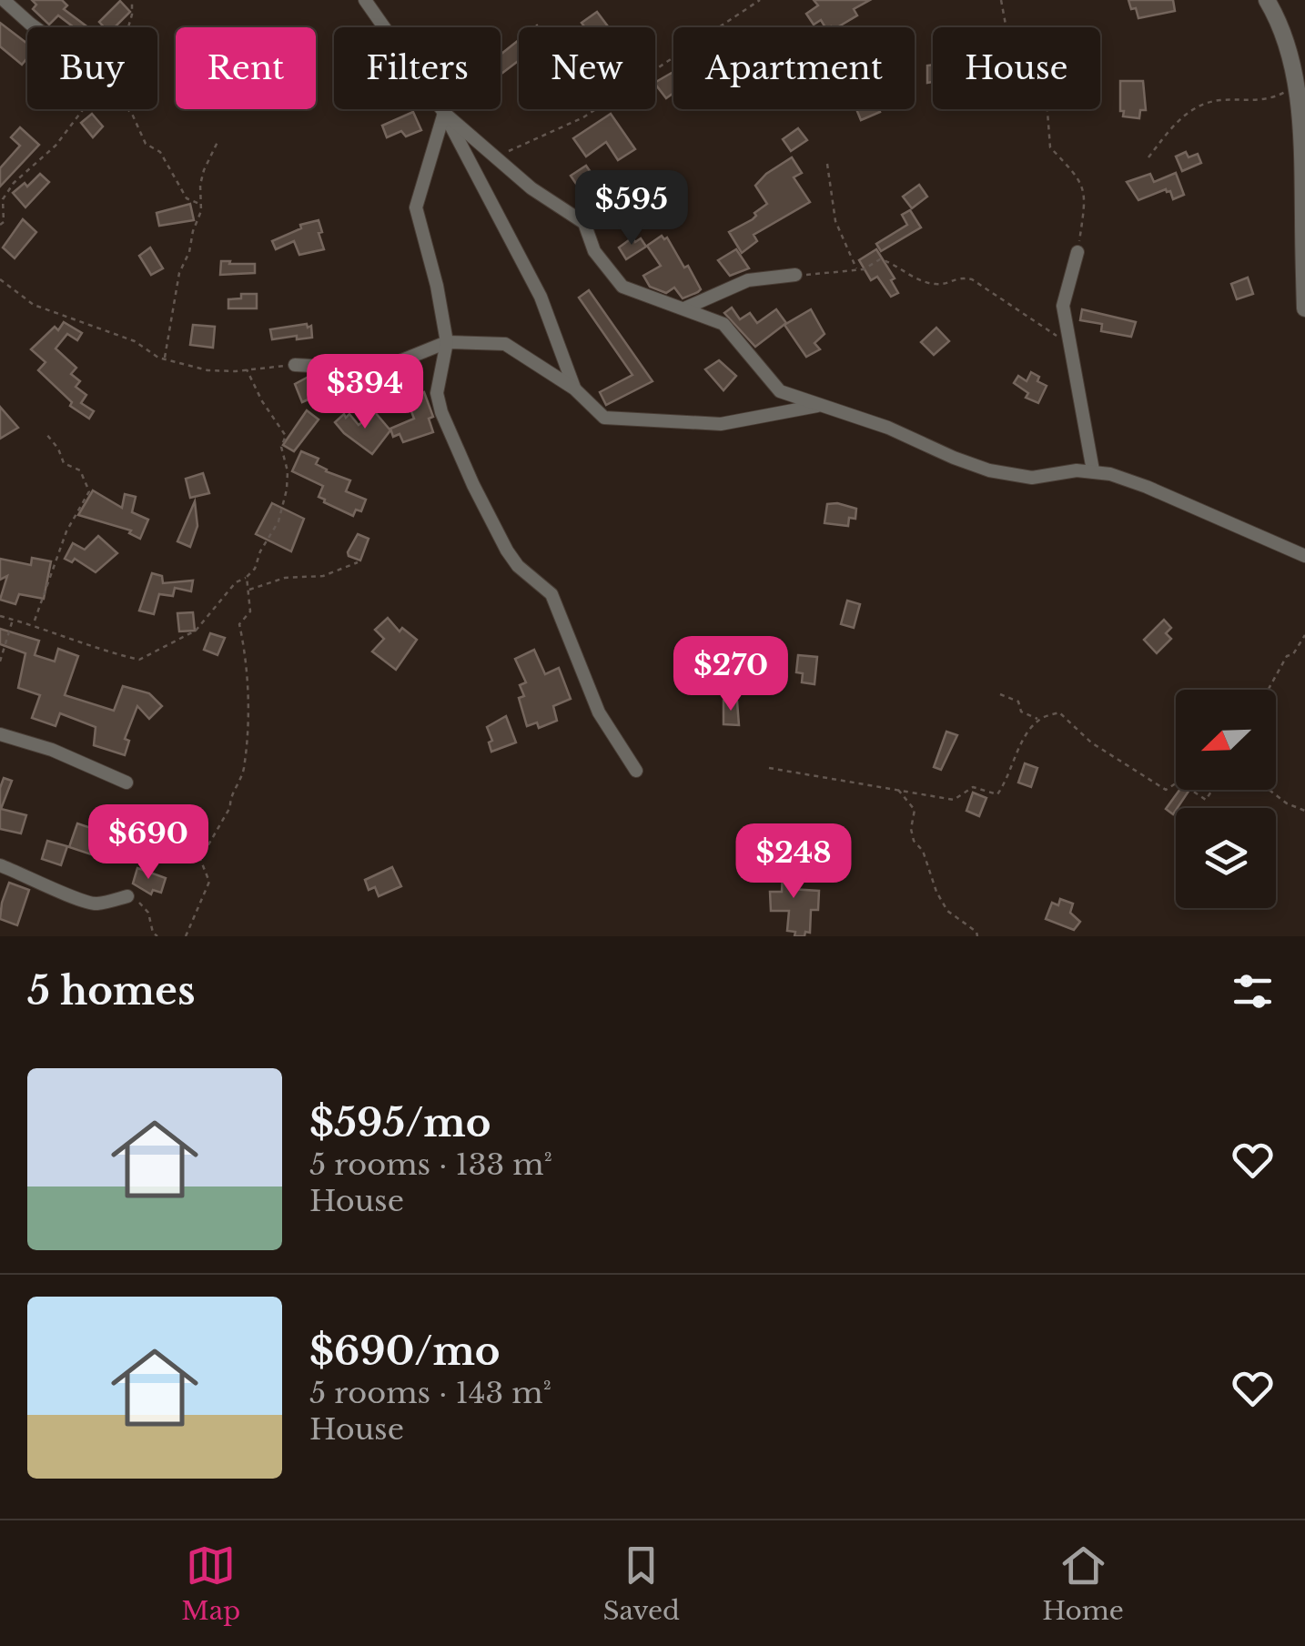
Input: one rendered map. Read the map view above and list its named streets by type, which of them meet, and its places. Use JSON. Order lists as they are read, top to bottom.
{
  "north": "bottom left",
  "page": {
    "chip": [
      "Buy",
      "Rent",
      "Filters",
      "New",
      "Apartment",
      "House"
    ],
    "price": [
      "$595",
      "$394",
      "$270",
      "$690",
      "$248"
    ],
    "heading": "5 homes",
    "list": [
      {
        "name": "$595/mo",
        "note": "5 rooms · 133 m² · House"
      },
      {
        "name": "$690/mo",
        "note": "5 rooms · 143 m² · House"
      }
    ],
    "tabs": ["Map", "Saved", "Home"]
  }
}
